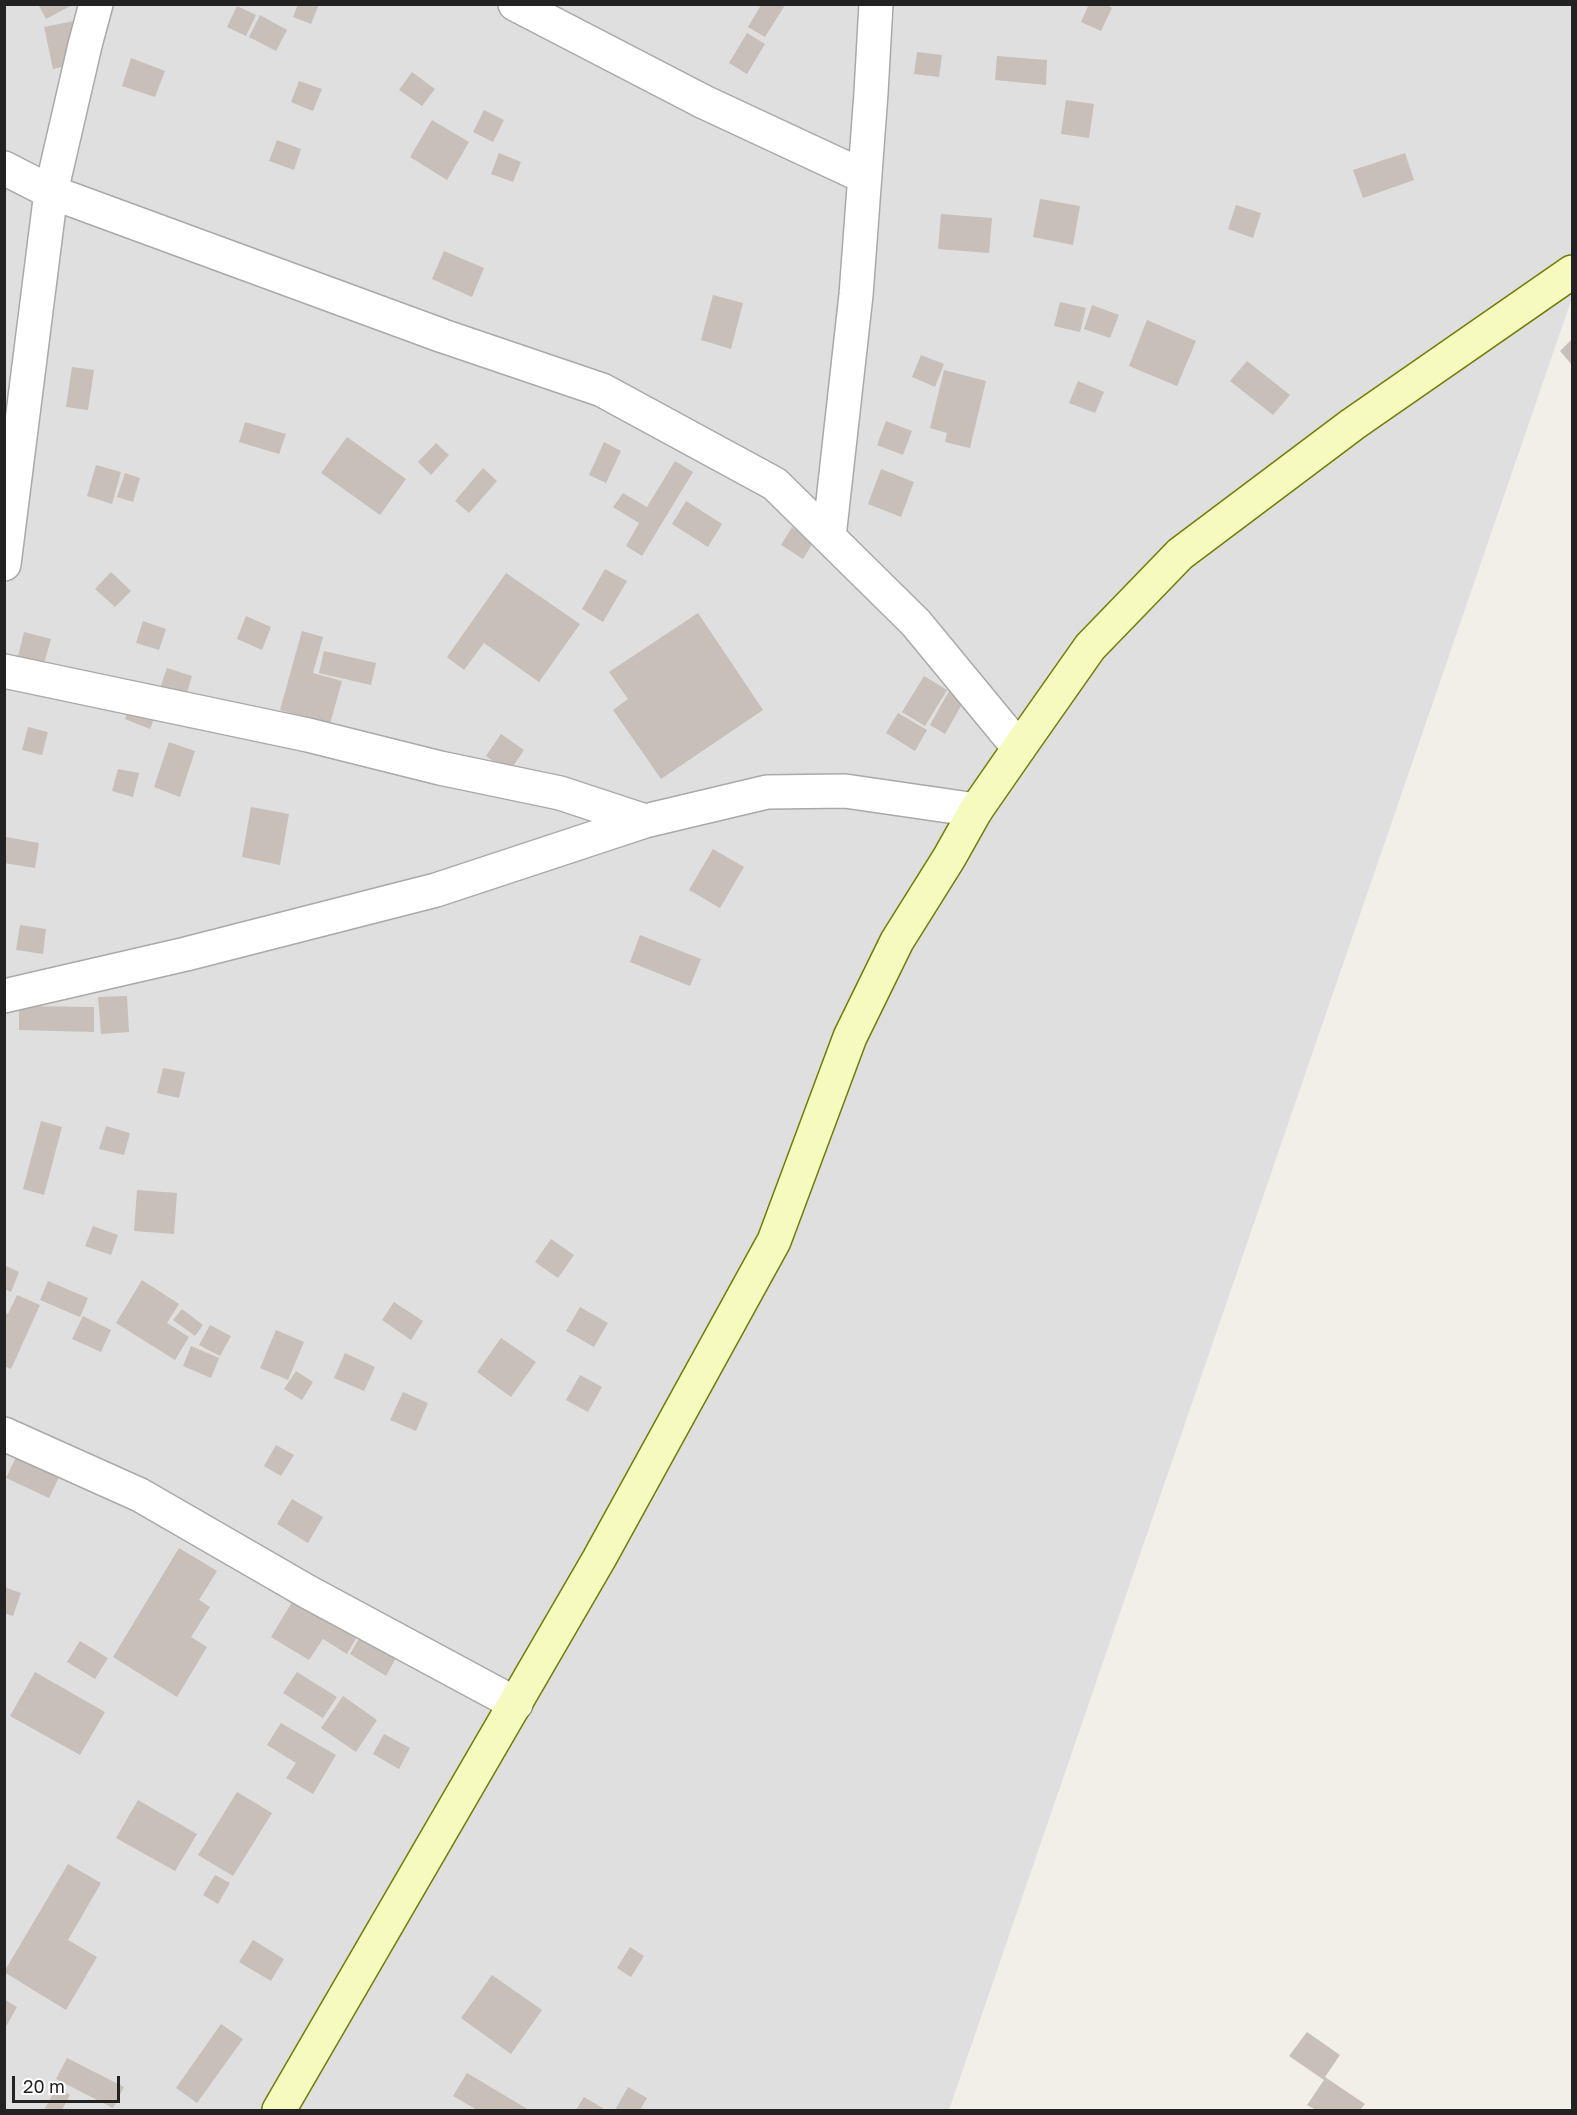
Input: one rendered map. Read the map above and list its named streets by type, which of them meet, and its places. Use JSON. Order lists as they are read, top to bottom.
{
  "scale_bar": "20 m"
}
